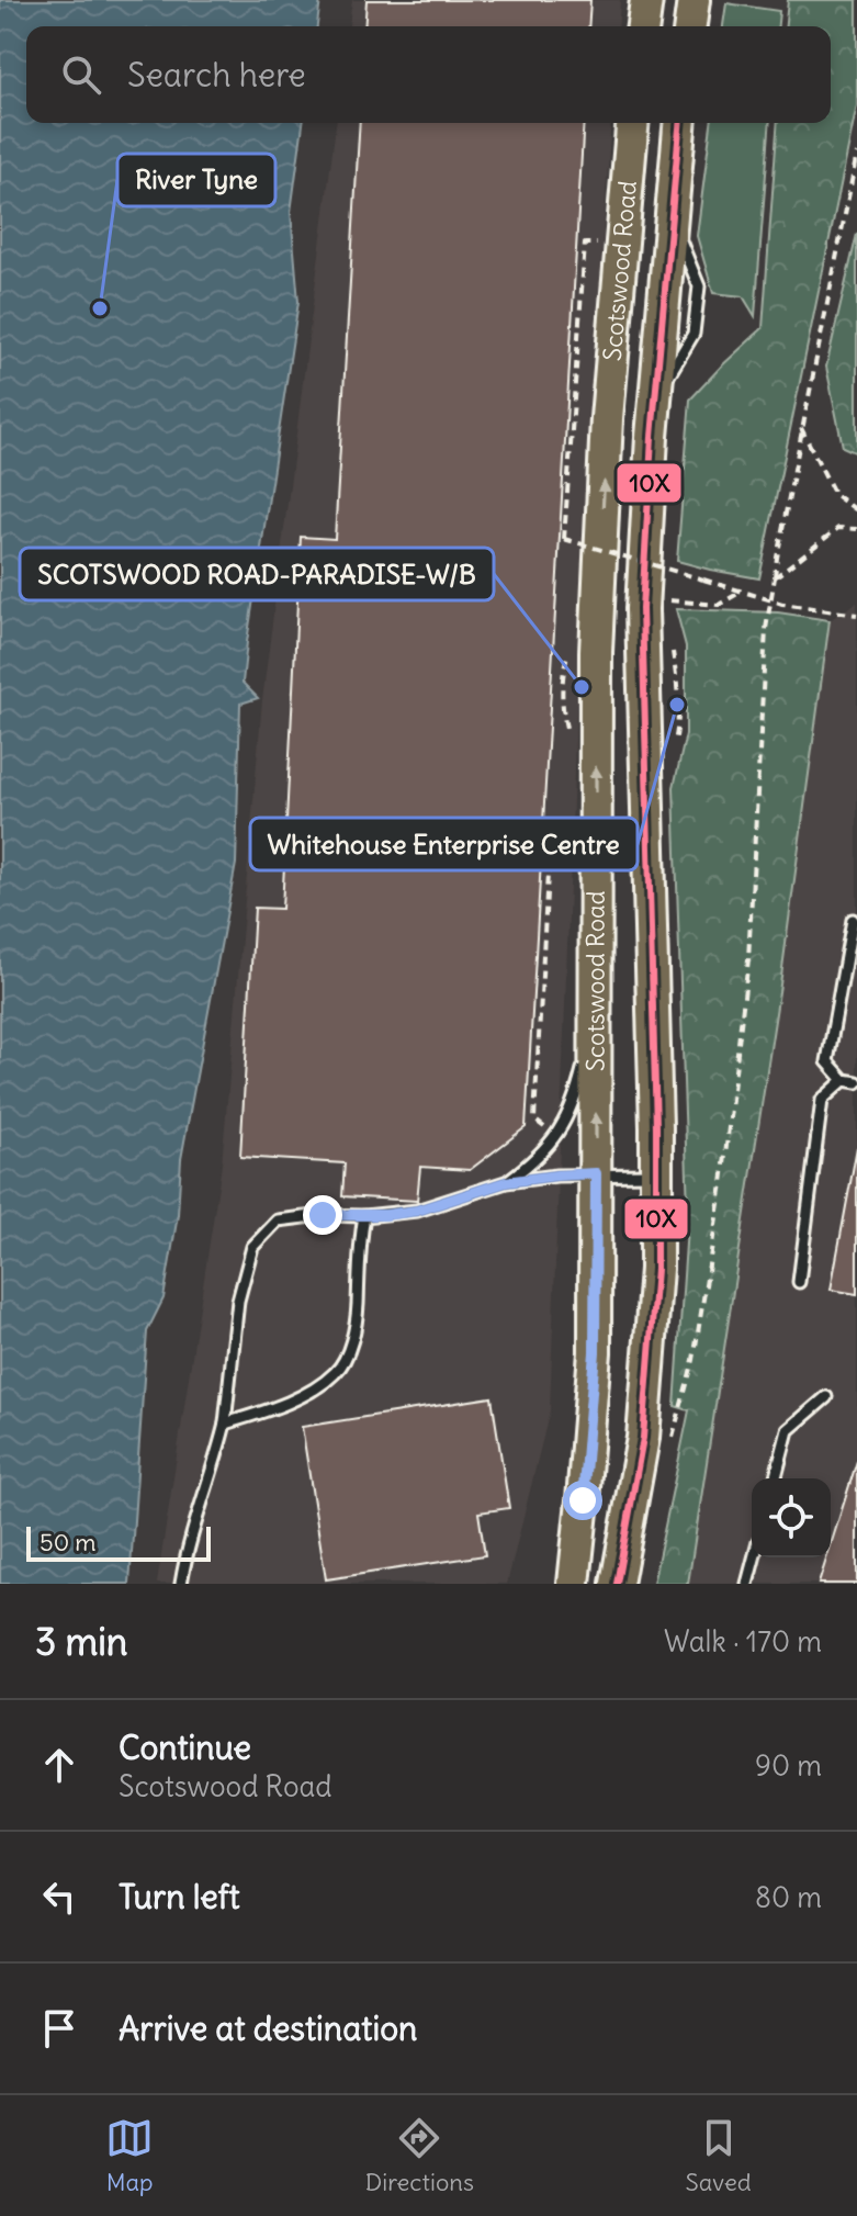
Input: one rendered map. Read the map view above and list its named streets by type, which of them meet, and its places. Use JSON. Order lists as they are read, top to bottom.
{
  "streets": {
    "main road": ["Scotswood Road"]
  },
  "places": ["River Tyne", "SCOTSWOOD ROAD-PARADISE-W/B", "Whitehouse Enterprise Centre"],
  "lines": ["transit line 10X"],
  "scale_bar": "50 m",
  "page": {
    "search": "Search here",
    "scale": "50 m",
    "heading": ["3 min", "Walk · 170 m"],
    "list": [
      ["Continue", "Scotswood Road", "90 m"],
      ["Turn left", "80 m"],
      "Arrive at destination"
    ],
    "nav": ["Map", "Directions", "Saved"]
  }
}
